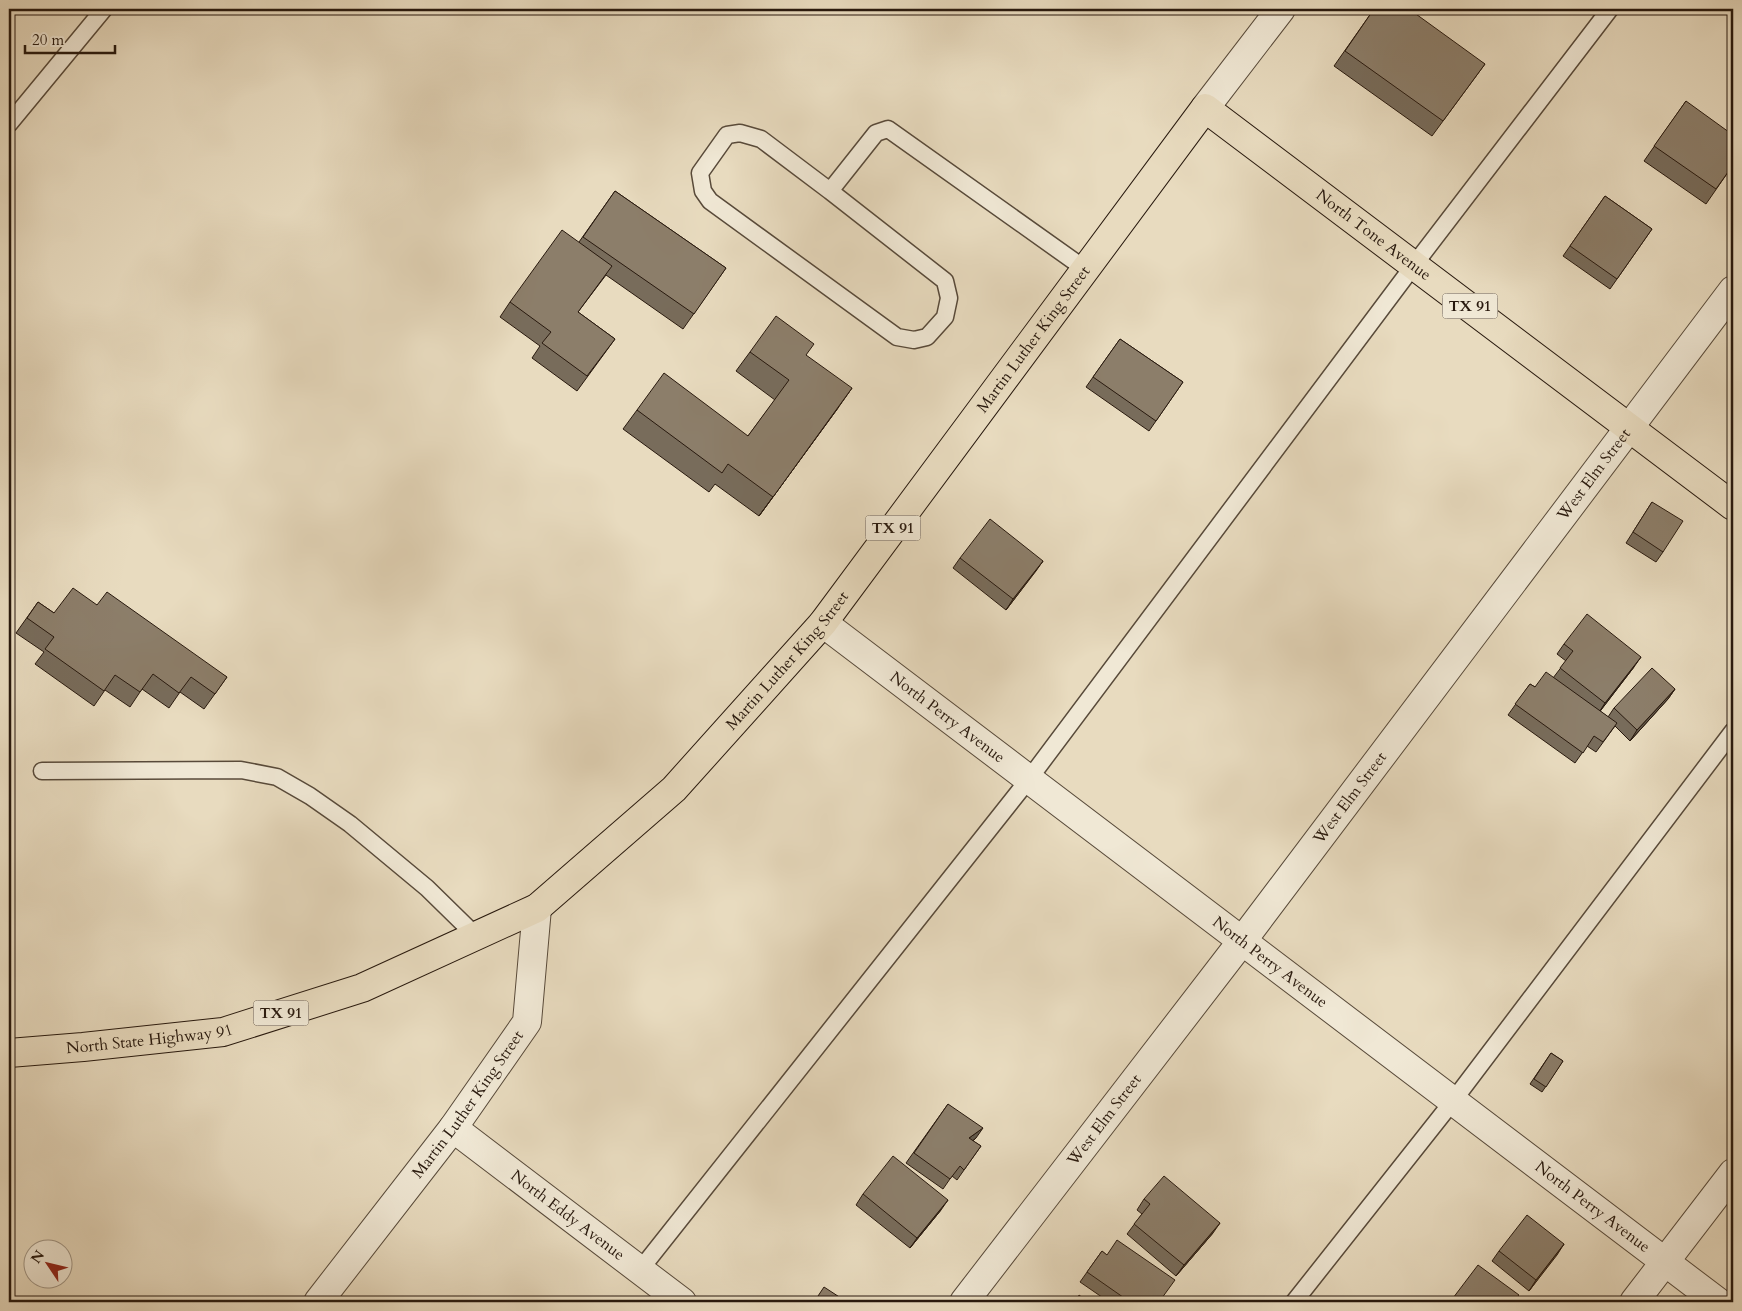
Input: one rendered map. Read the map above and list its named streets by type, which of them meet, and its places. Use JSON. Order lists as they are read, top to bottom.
{
  "streets": {
    "main road": [
      "North Tone Avenue",
      "TX 91",
      "Martin Luther King Street",
      "North State Highway 91"
    ],
    "street": ["West Elm Street", "North Perry Avenue", "North Eddy Avenue"]
  },
  "crossings": [
    ["North Tone Avenue", "Martin Luther King Street"],
    ["North Tone Avenue", "West Elm Street"],
    ["Martin Luther King Street", "North Perry Avenue"],
    ["Martin Luther King Street", "North State Highway 91"],
    ["Martin Luther King Street", "North Eddy Avenue"],
    ["West Elm Street", "North Perry Avenue"]
  ],
  "scale_bar": "20 m",
  "north": "top left"
}
